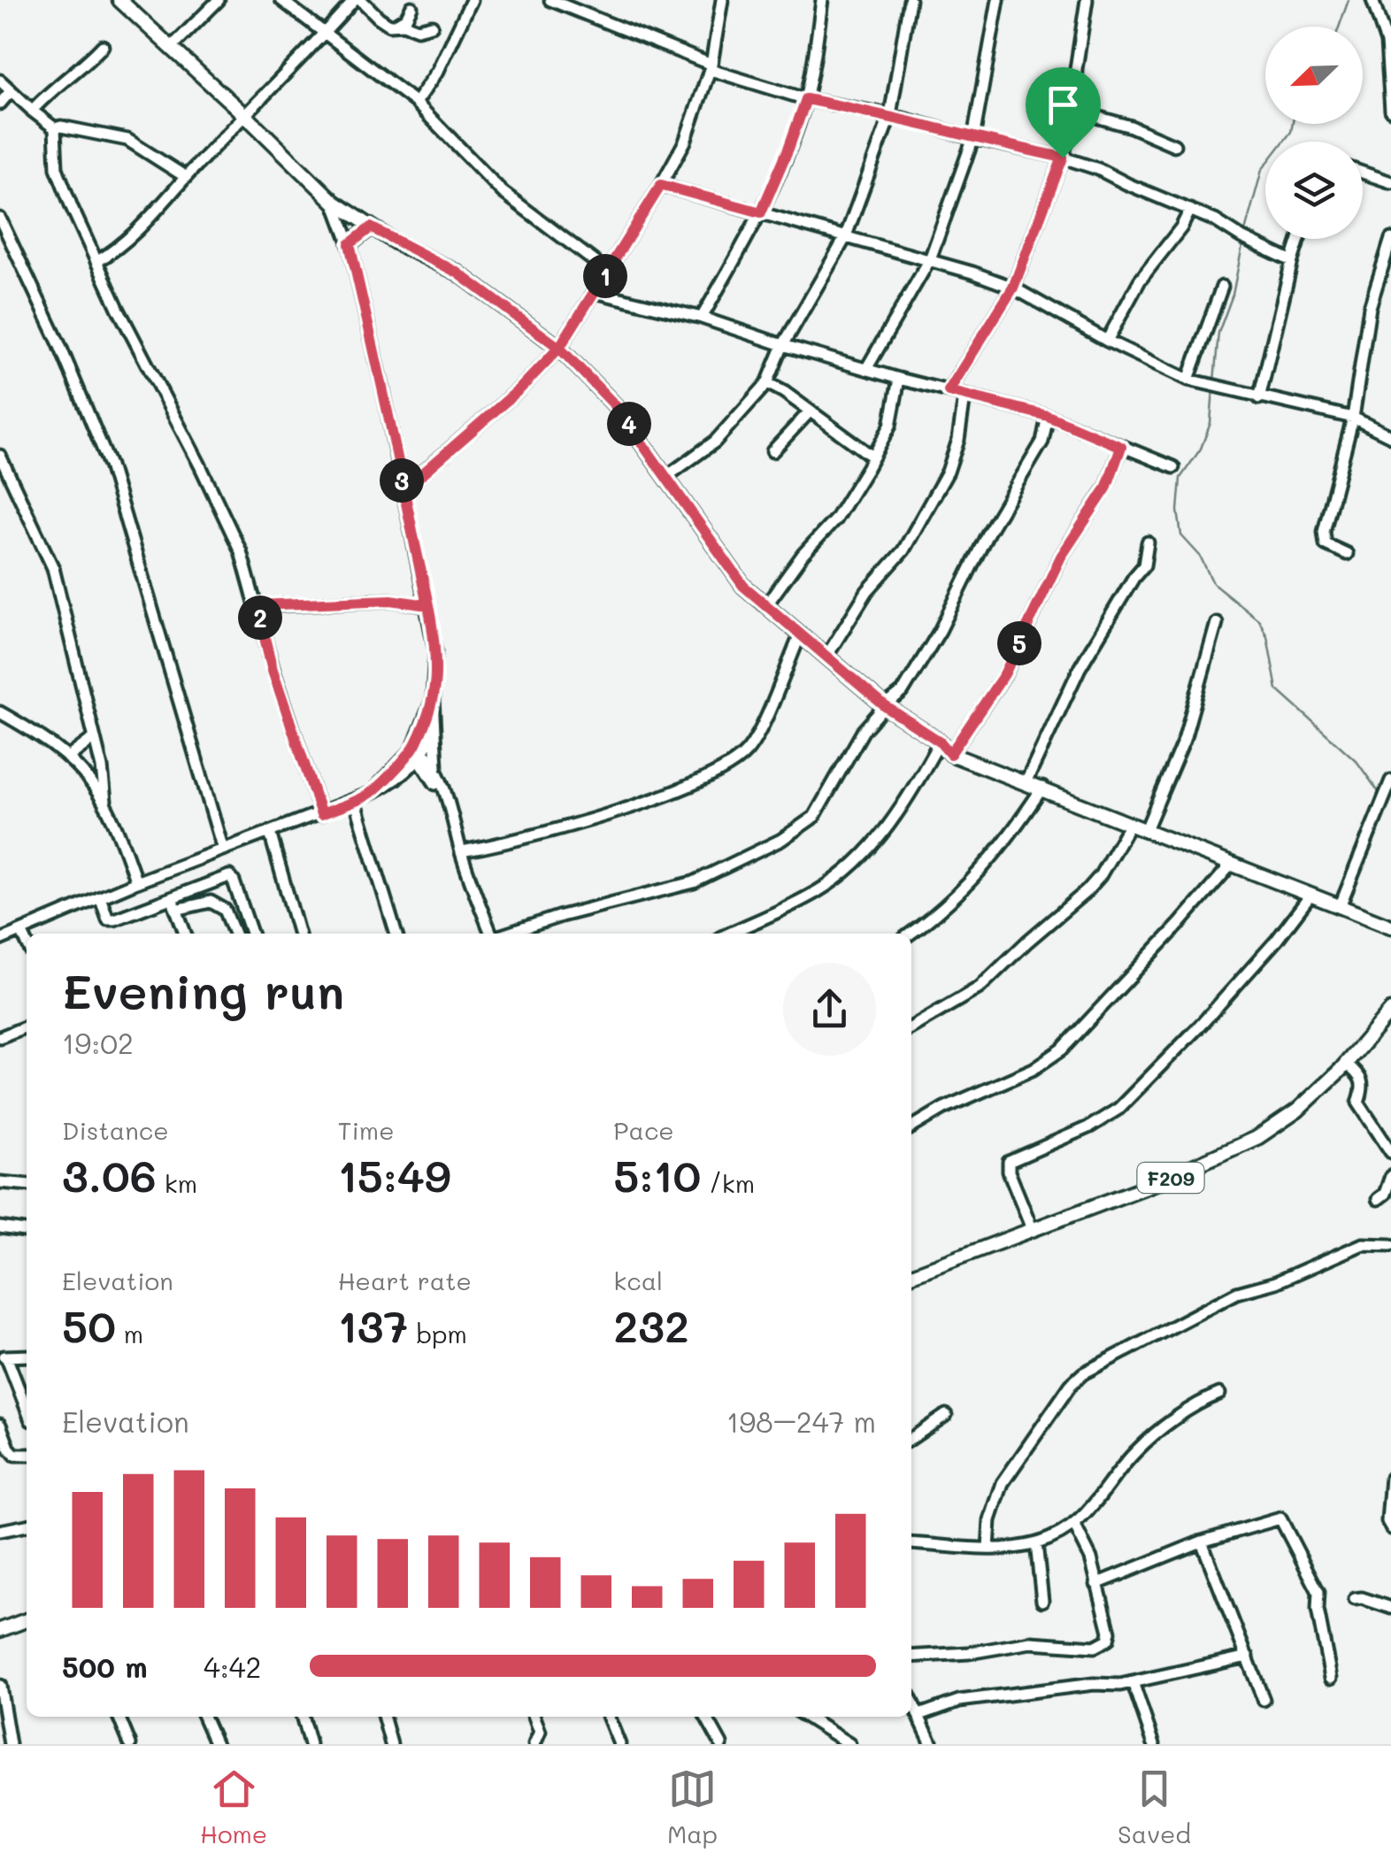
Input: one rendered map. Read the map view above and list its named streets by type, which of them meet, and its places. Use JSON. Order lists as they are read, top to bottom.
{
  "streets": {
    "main road": ["F209"]
  },
  "north": "bottom left",
  "page": {
    "pins": [
      "1",
      "4",
      "3",
      "2",
      "5"
    ],
    "heading": ["Evening run", "19:02"],
    "stats": [
      ["Distance", "3.06 km"],
      ["Time", "15:49"],
      ["Pace", "5:10 /km"],
      ["Elevation", "50 m"],
      ["Heart rate", "137 bpm"],
      ["kcal", "232"]
    ],
    "chart": ["Elevation", "198–247 m"],
    "list": [
      {
        "name": "500 m",
        "note": "4:42"
      }
    ],
    "tabs": ["Home", "Map", "Saved"]
  }
}
